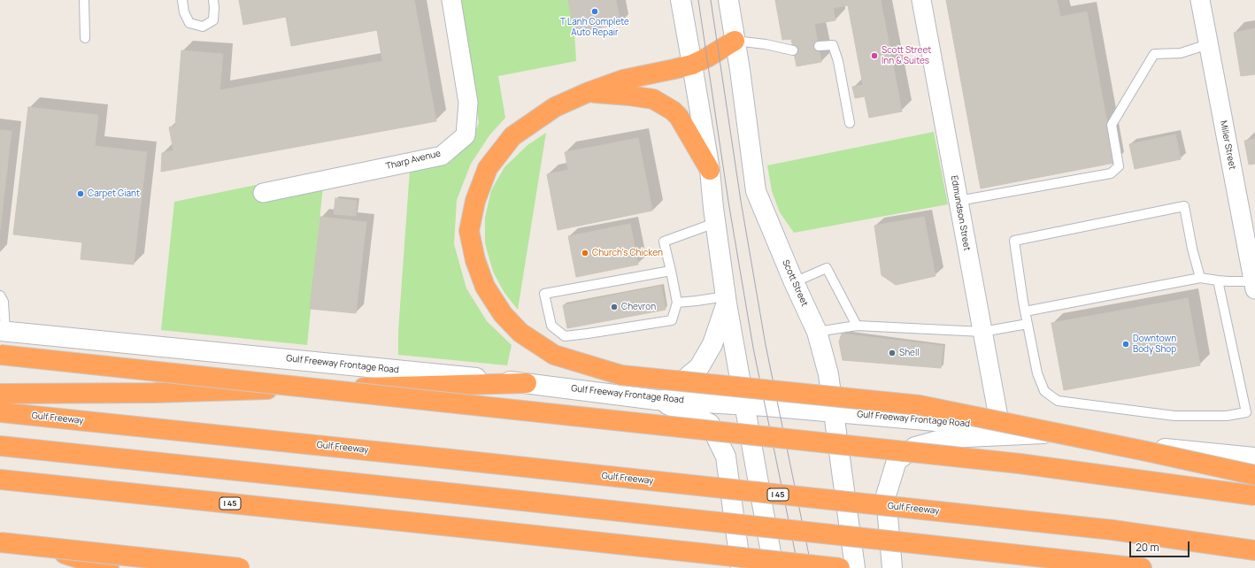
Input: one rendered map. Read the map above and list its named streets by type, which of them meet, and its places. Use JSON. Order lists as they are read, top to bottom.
{
  "streets": {
    "highway": ["Gulf Freeway", "I 45"],
    "main road": ["Scott Street", "Gulf Freeway Frontage Road"],
    "street": ["Miller Street", "Tharp Avenue", "Edmundson Street"]
  },
  "crossings": [
    ["Edmundson Street", "Gulf Freeway Frontage Road"],
    ["Scott Street", "Gulf Freeway Frontage Road"]
  ],
  "places": [
    "T Lanh Complete Auto Repair",
    "Scott Street Inn & Suites",
    "Carpet Giant",
    "Church's Chicken",
    "Chevron",
    "Downtown Body Shop",
    "Shell"
  ],
  "scale_bar": "20 m"
}
